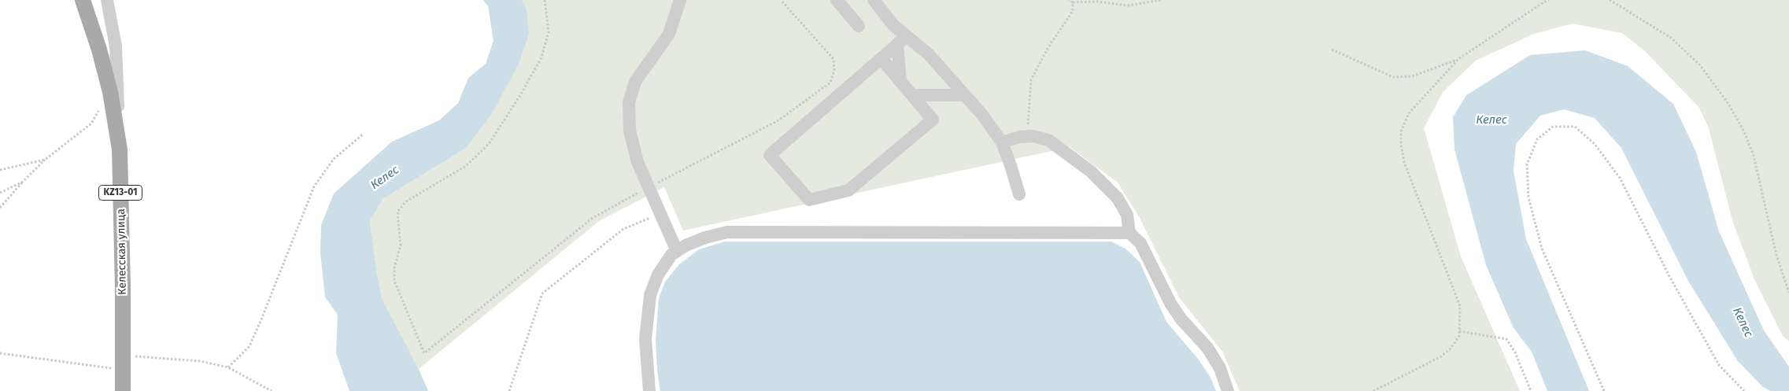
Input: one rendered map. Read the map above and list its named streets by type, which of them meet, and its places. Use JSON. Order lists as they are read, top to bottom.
{
  "streets": {
    "main road": ["KZ13-01", "Келесская улица"]
  },
  "water": ["Келес"]
}
